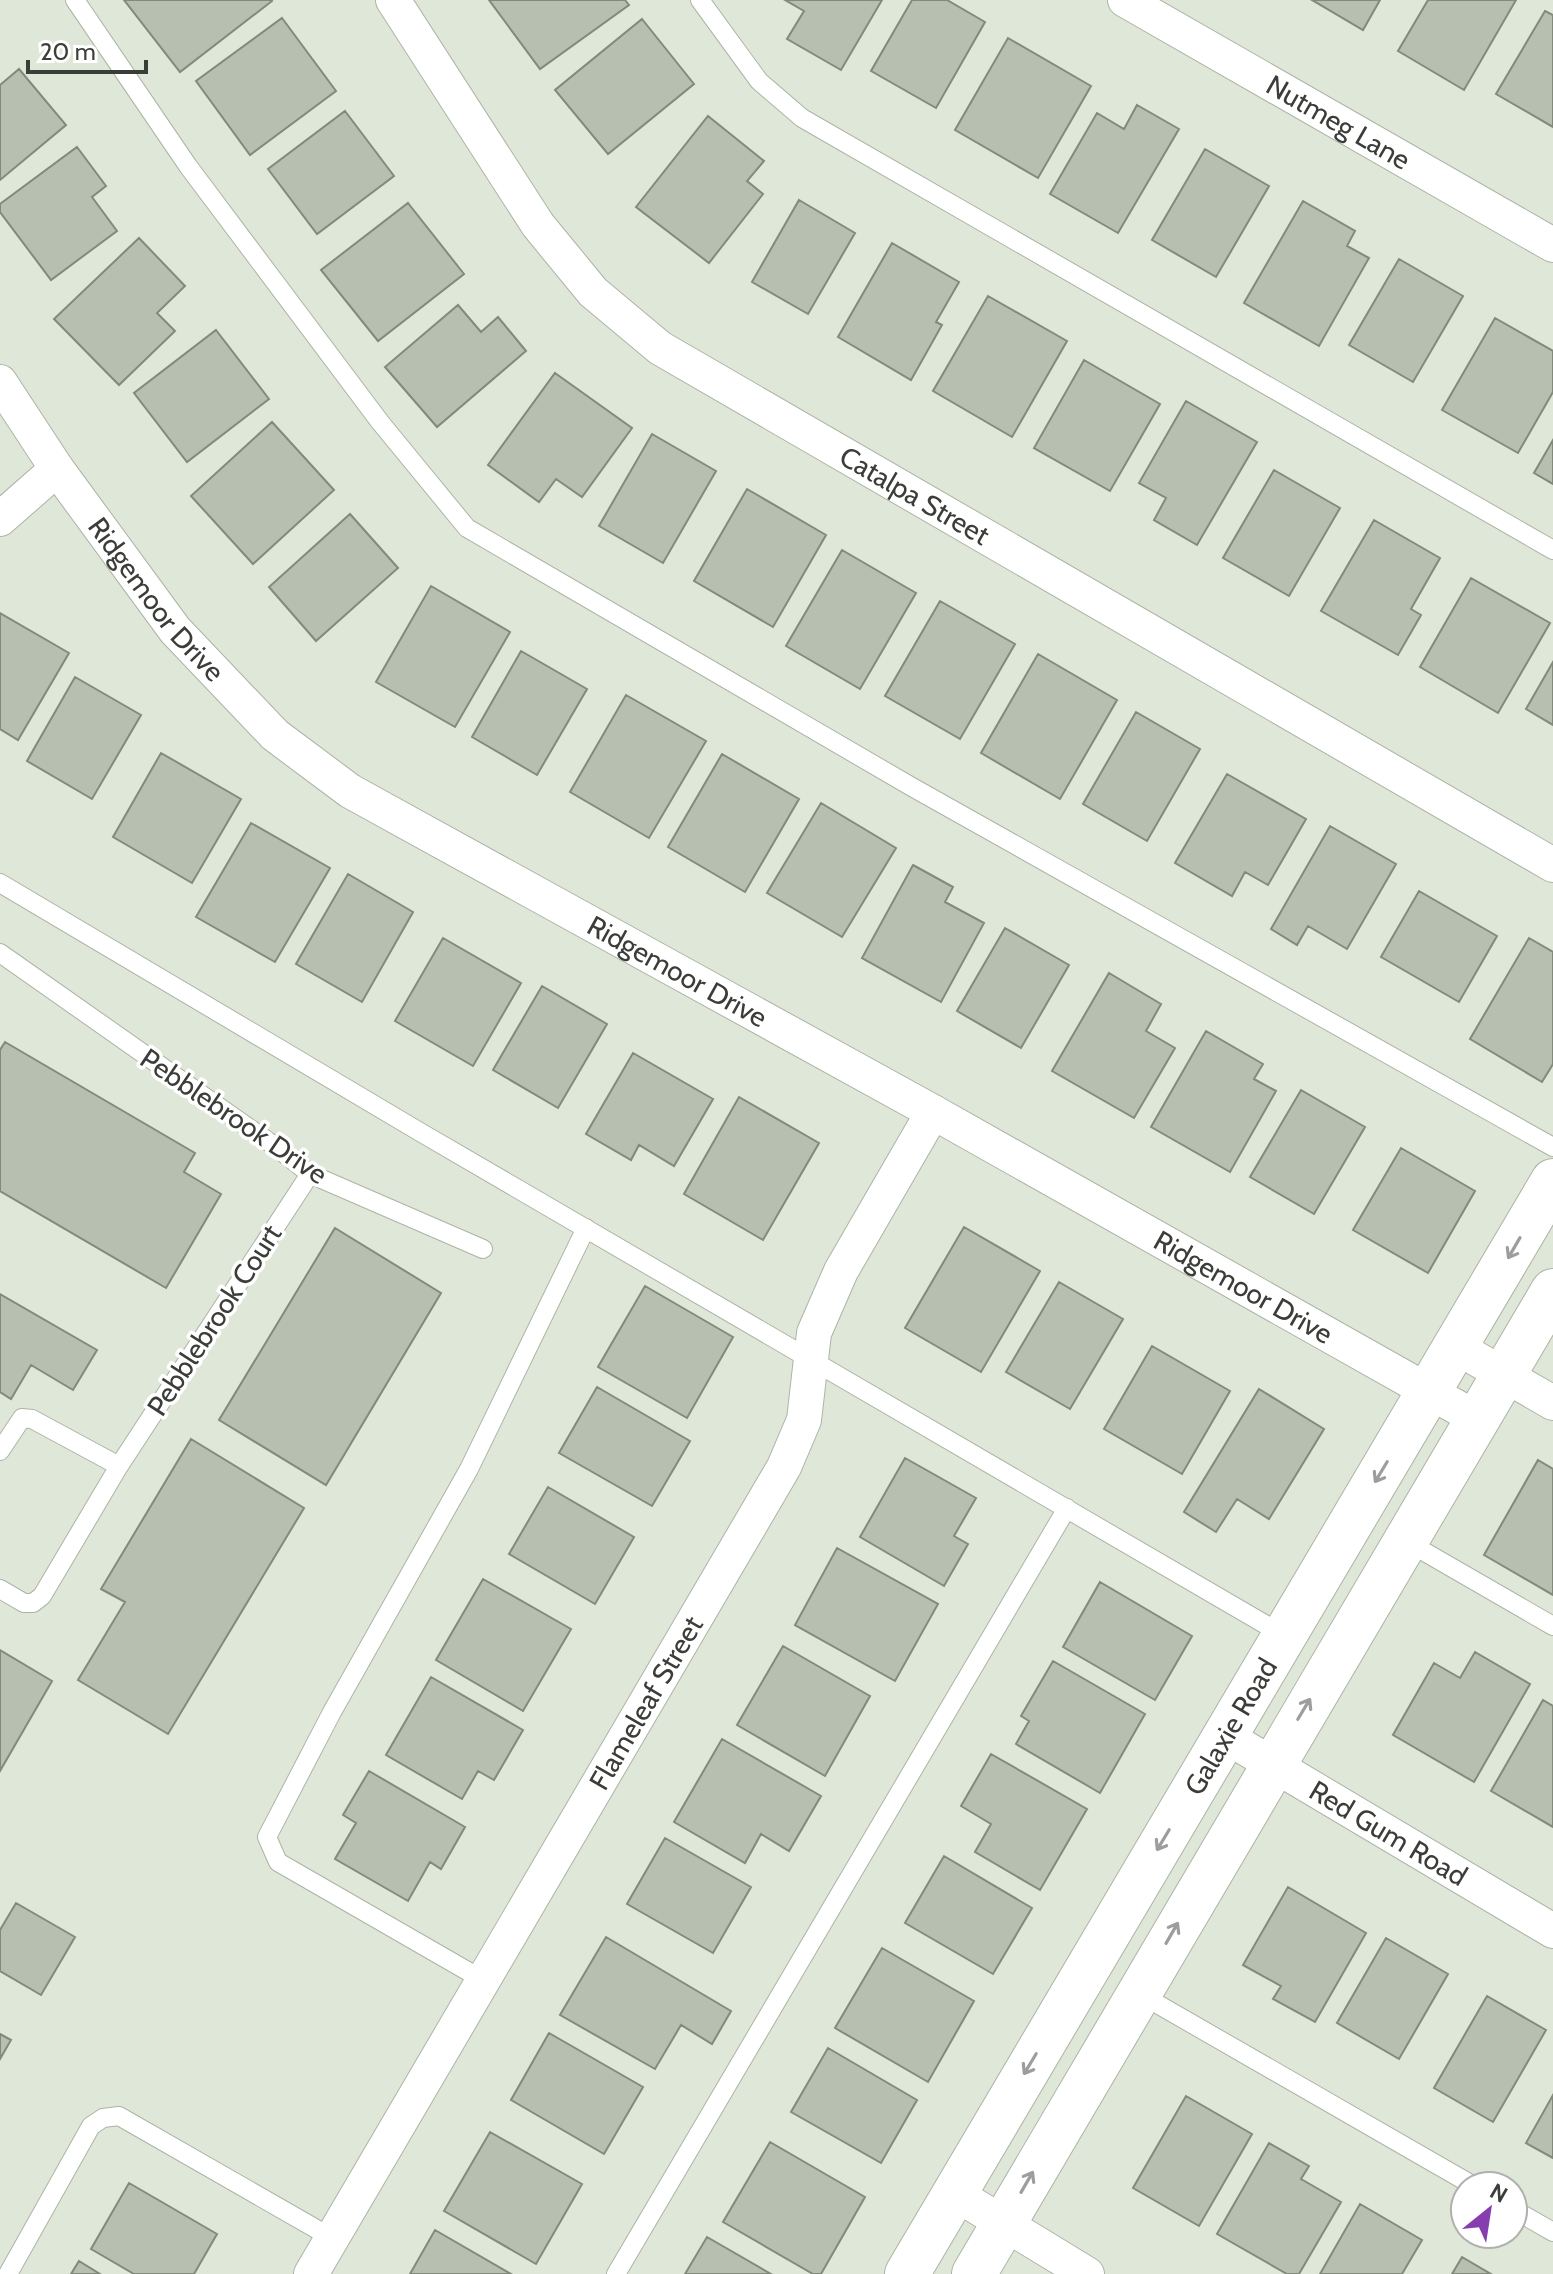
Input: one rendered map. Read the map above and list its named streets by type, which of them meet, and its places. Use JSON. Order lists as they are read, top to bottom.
{
  "streets": {
    "street": [
      "Nutmeg Lane",
      "Catalpa Street",
      "Ridgemoor Drive",
      "Flameleaf Street",
      "Galaxie Road",
      "Red Gum Road"
    ],
    "lane": ["Pebblebrook Drive", "Pebblebrook Court"]
  },
  "crossings": [
    ["Ridgemoor Drive", "Flameleaf Street"],
    ["Ridgemoor Drive", "Galaxie Road"],
    ["Pebblebrook Drive", "Pebblebrook Court"],
    ["Galaxie Road", "Red Gum Road"]
  ],
  "scale_bar": "20 m",
  "north": "top right"
}
